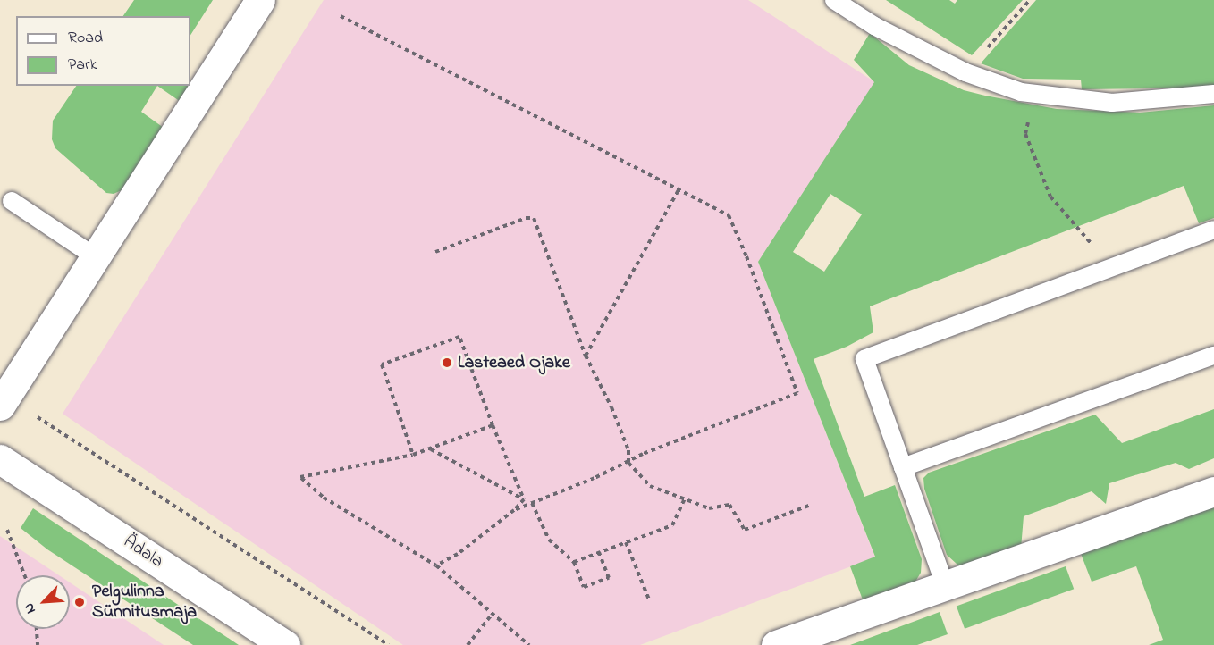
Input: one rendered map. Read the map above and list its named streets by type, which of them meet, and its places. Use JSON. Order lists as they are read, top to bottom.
{
  "streets": {
    "street": ["Ädala"]
  },
  "places": ["Lasteaed Ojake", "Pelgulinna Sünnitusmaja"],
  "legend": ["Road", "Park"],
  "north": "bottom left"
}
